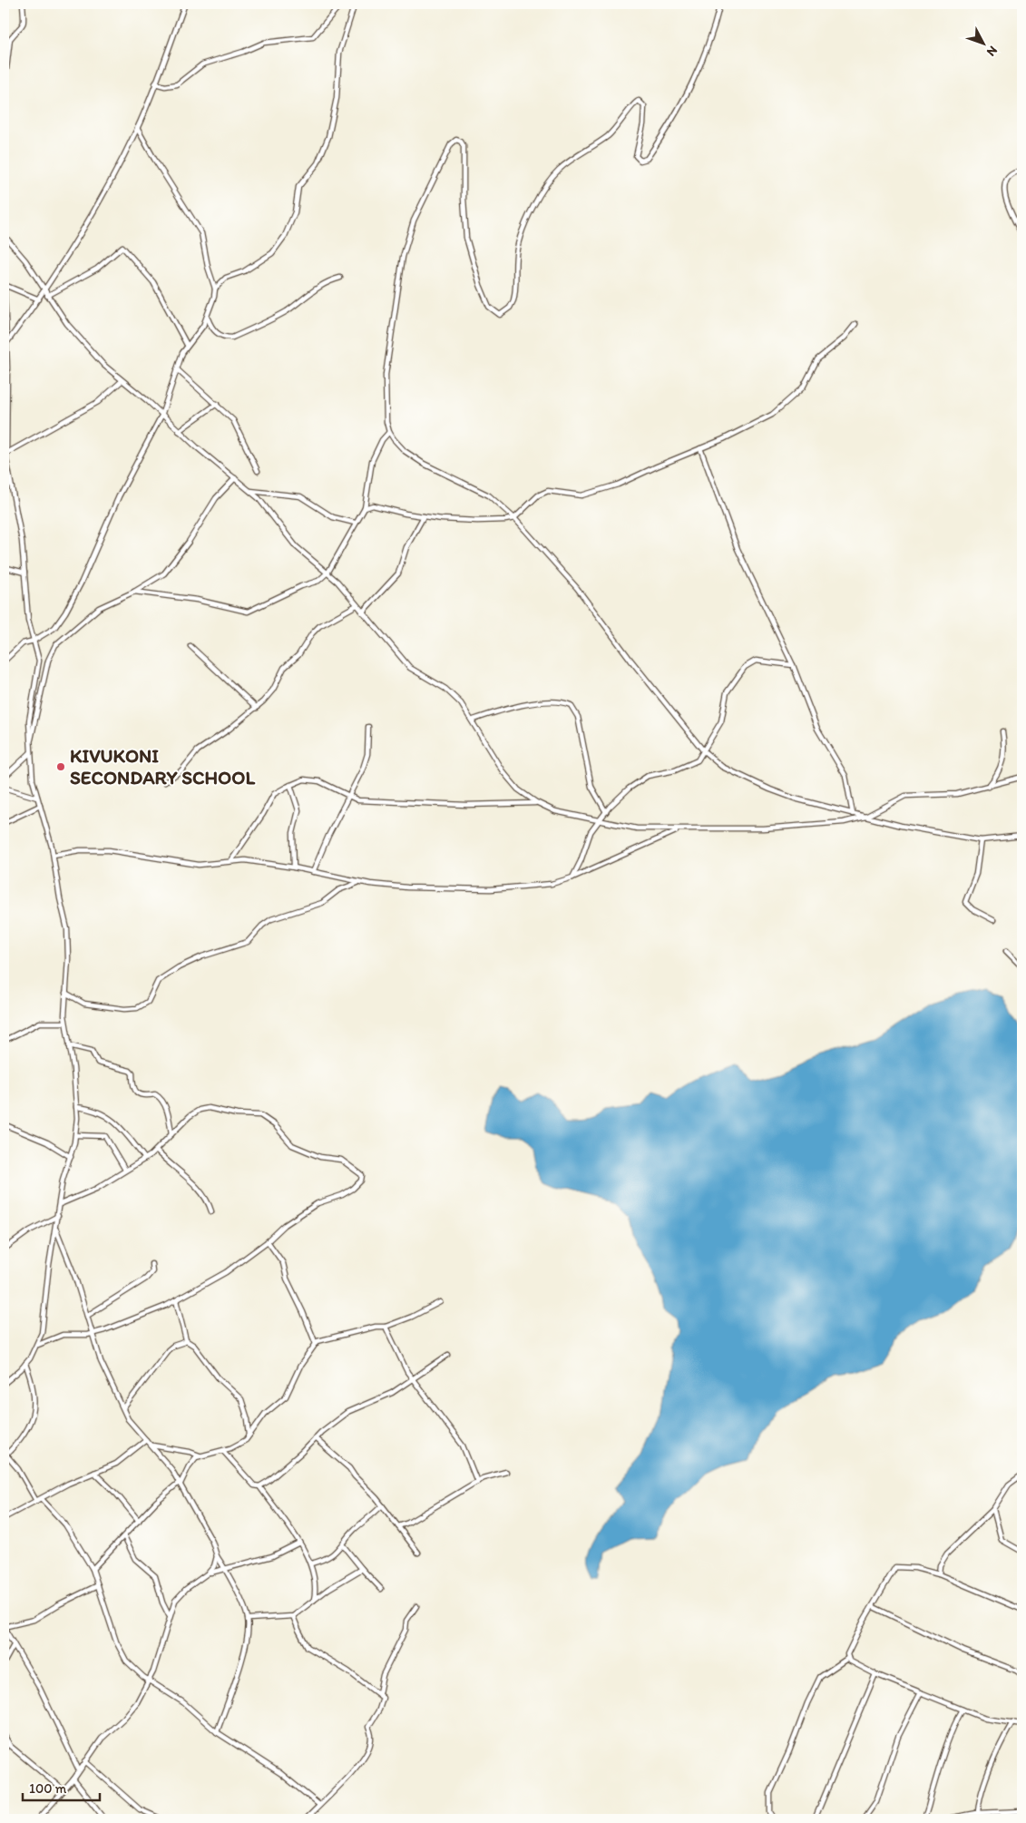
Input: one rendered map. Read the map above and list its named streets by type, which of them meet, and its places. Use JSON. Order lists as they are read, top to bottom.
{
  "places": ["KIVUKONI SECONDARY SCHOOL"],
  "scale_bar": "100 m",
  "north": "bottom right"
}
